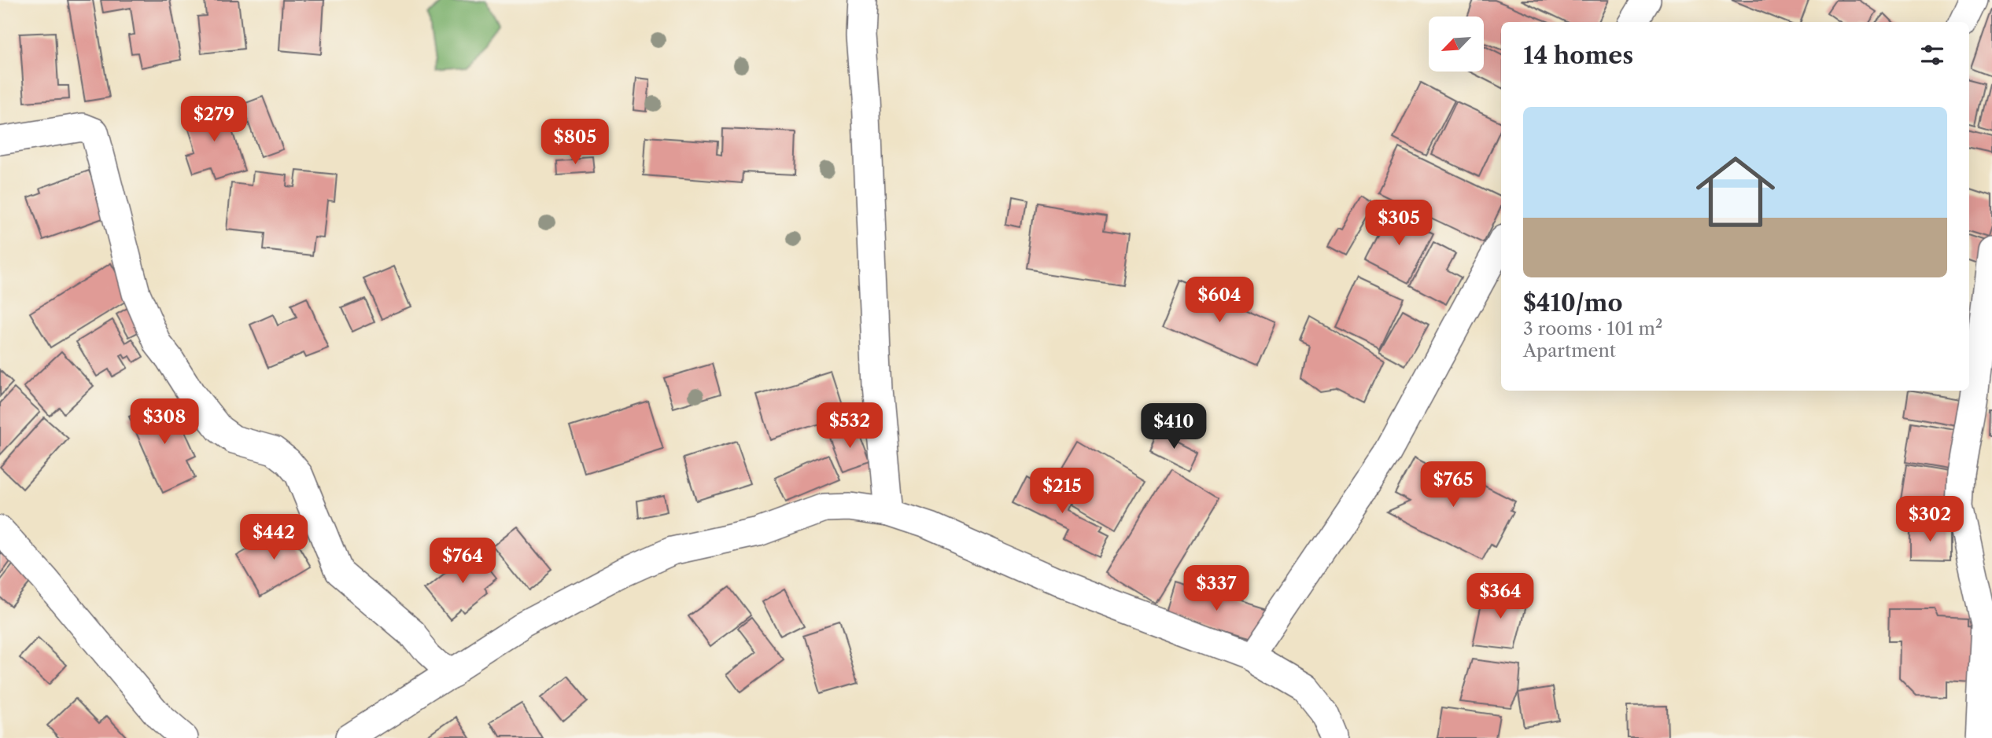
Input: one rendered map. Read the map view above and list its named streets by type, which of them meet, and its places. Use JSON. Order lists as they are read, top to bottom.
{
  "north": "bottom left",
  "page": {
    "heading": "14 homes",
    "list": [
      {
        "name": "$410/mo",
        "note": "3 rooms · 101 m² · Apartment"
      }
    ],
    "price": [
      "$279",
      "$805",
      "$305",
      "$604",
      "$308",
      "$532",
      "$410",
      "$765",
      "$215",
      "$302",
      "$442",
      "$764",
      "$337",
      "$364"
    ]
  }
}
